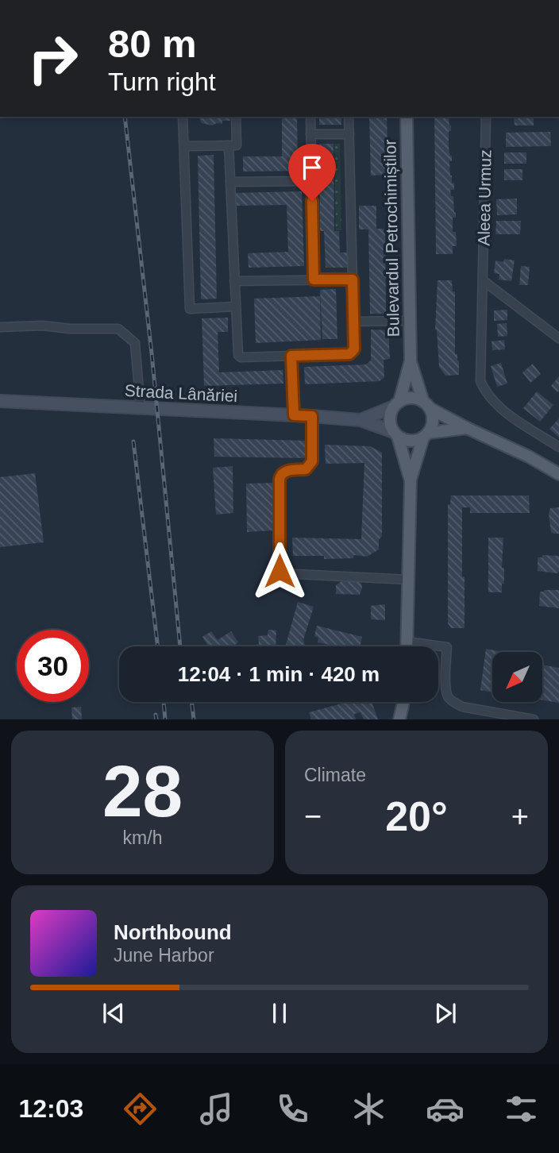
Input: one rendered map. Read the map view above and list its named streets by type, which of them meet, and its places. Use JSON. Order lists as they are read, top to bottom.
{
  "streets": {
    "main road": ["Bulevardul Petrochimiștilor"],
    "street": ["Aleea Urmuz", "Strada Lânăriei"]
  },
  "north": "bottom left",
  "page": {
    "turn": ["80 m", "Turn right"],
    "limit": "30",
    "trip": "12:04 · 1 min · 420 m",
    "tile": [
      ["28", "km/h"],
      "Climate"
    ],
    "heat": ["−", "20°", "+"],
    "song": ["Northbound", "June Harbor"],
    "tabs": "12:03"
  }
}
